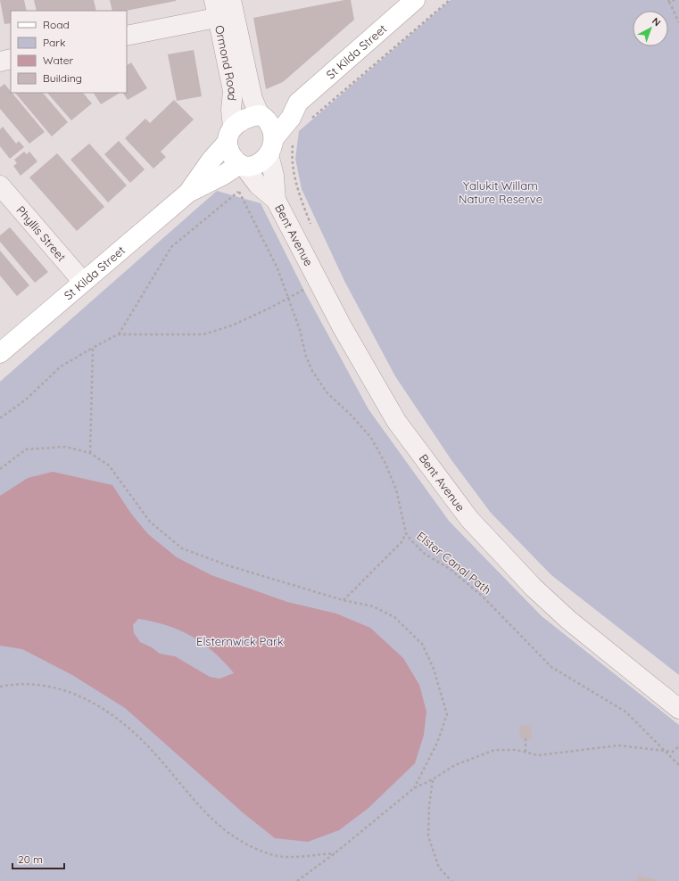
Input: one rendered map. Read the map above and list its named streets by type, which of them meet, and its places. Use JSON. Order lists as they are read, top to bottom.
{
  "streets": {
    "main road": ["St Kilda Street"],
    "street": ["Ormond Road", "Phyllis Street", "Bent Avenue"],
    "path": ["Elster Canal Path"]
  },
  "crossings": [
    ["St Kilda Street", "Ormond Road"],
    ["St Kilda Street", "Phyllis Street"],
    ["St Kilda Street", "Bent Avenue"],
    ["Ormond Road", "Bent Avenue"]
  ],
  "parks": ["Yalukit Willam Nature Reserve", "Elsternwick Park"],
  "legend": [
    "Road",
    "Park",
    "Water",
    "Building"
  ],
  "scale_bar": "20 m",
  "north": "top right"
}
